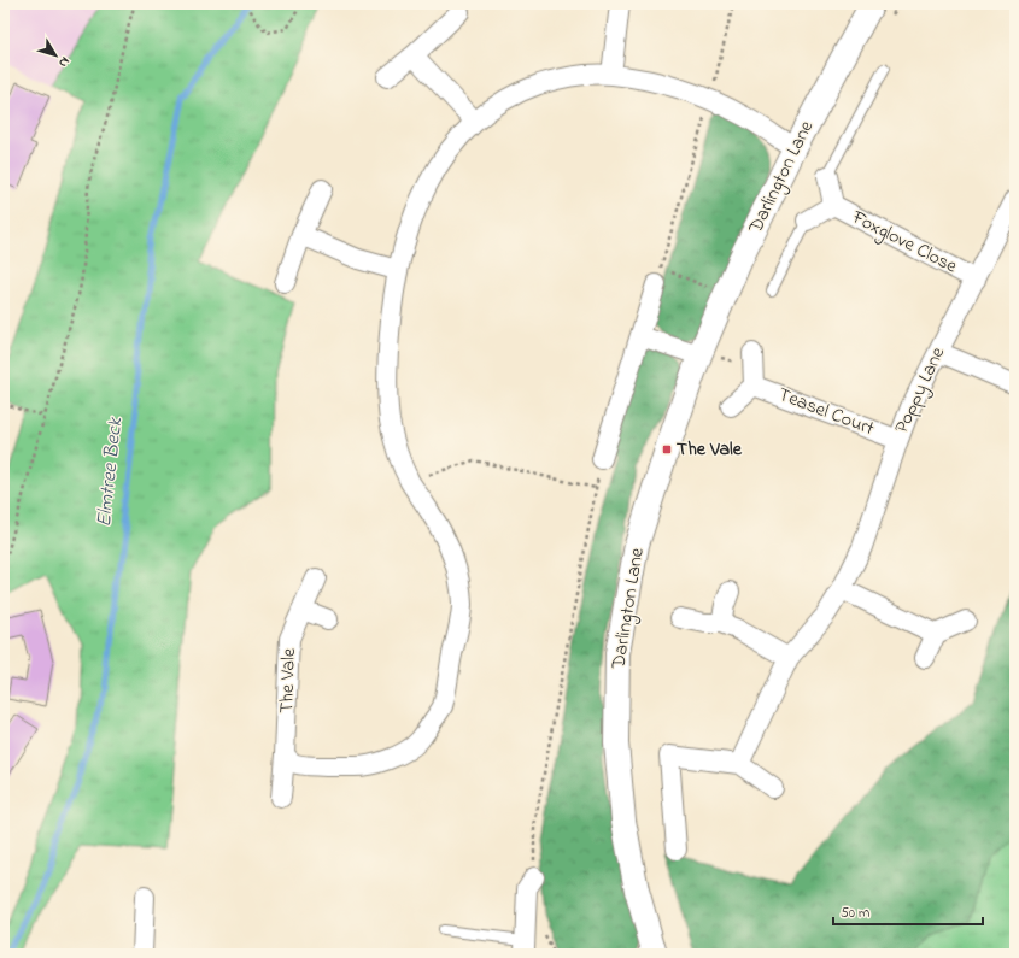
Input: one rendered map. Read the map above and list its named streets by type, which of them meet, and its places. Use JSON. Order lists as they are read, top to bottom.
{
  "streets": {
    "street": [
      "Darlington Lane",
      "Foxglove Close",
      "Poppy Lane",
      "Teasel Court",
      "The Vale"
    ]
  },
  "crossings": [
    ["Foxglove Close", "Poppy Lane"],
    ["Poppy Lane", "Teasel Court"]
  ],
  "water": ["Elmtree Beck"],
  "places": {
    "transit": ["The Vale"]
  },
  "scale_bar": "50 m",
  "north": "bottom right"
}
